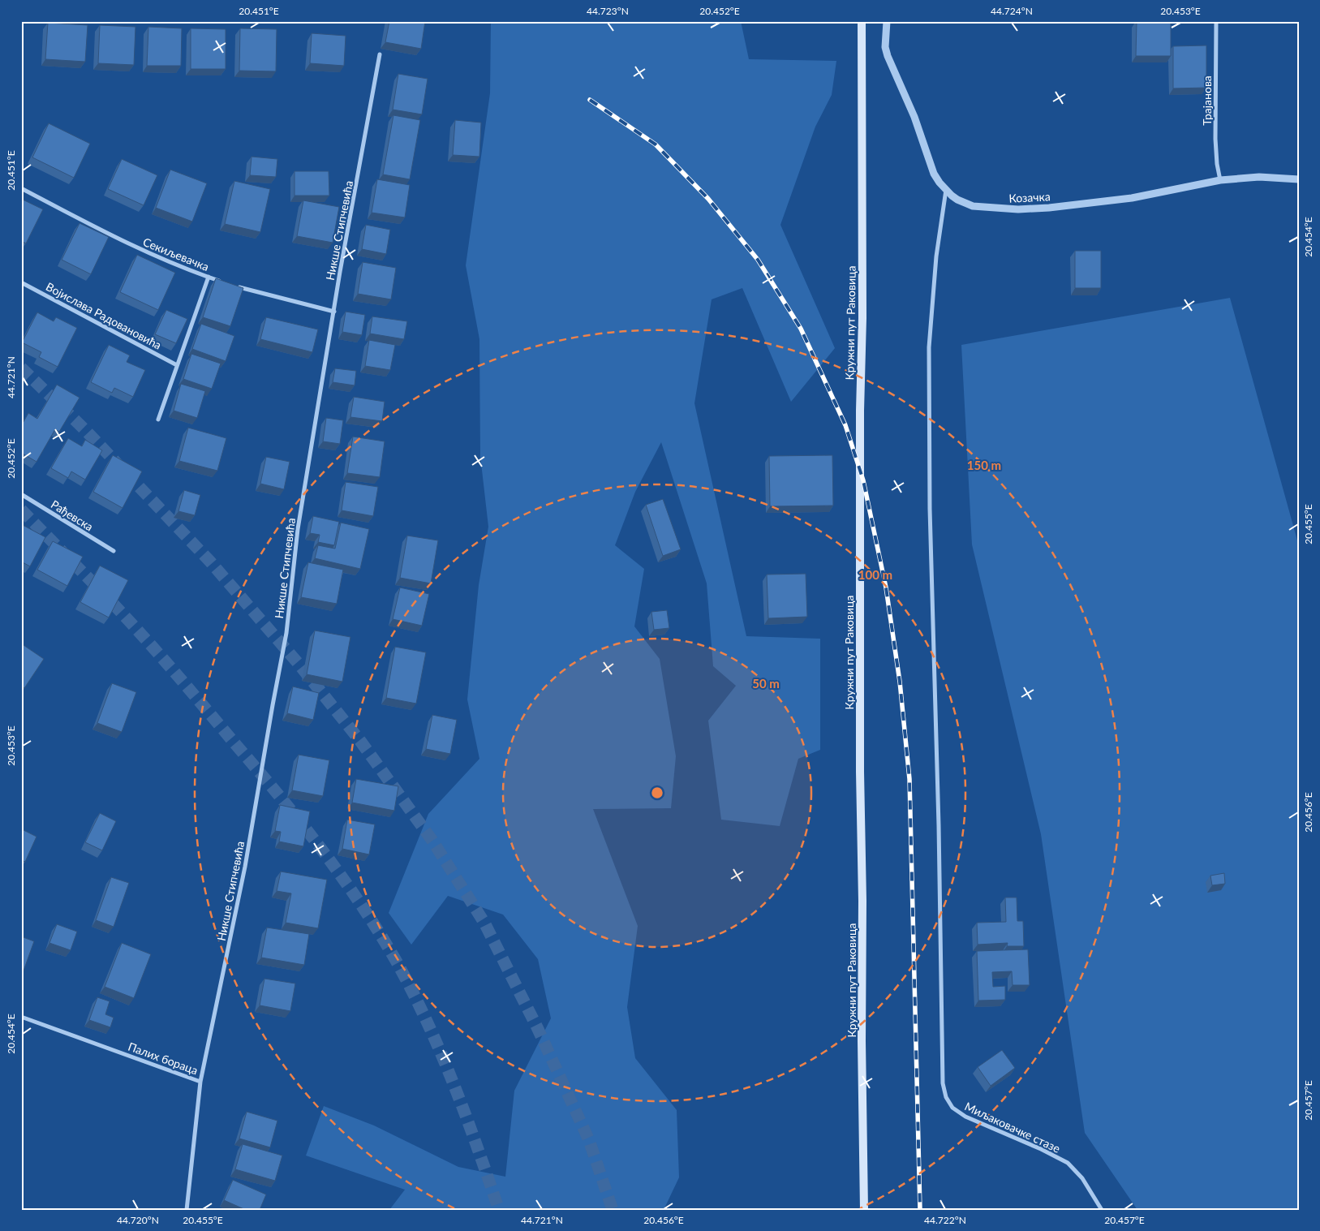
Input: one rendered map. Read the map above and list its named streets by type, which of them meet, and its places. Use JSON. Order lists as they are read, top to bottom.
{
  "streets": {
    "main road": ["Кружни пут Раковица"],
    "street": [
      "Трајанова",
      "Козачка",
      "Никше Стипчевића",
      "Секиљевачка",
      "Војислава Радовановића",
      "Рађевска",
      "Палих бораца",
      "Миљаковачке стазе"
    ]
  },
  "crossings": [
    ["Трајанова", "Козачка"],
    ["Козачка", "Миљаковачке стазе"],
    ["Никше Стипчевића", "Палих бораца"]
  ],
  "coordinates": [
    "20.451°E",
    "44.723°N",
    "20.452°E",
    "44.724°N",
    "20.453°E",
    "20.454°E",
    "44.721°N",
    "20.455°E",
    "20.456°E",
    "20.457°E",
    "44.720°N",
    "44.722°N"
  ],
  "rings": ["150 m", "100 m", "50 m"]
}
